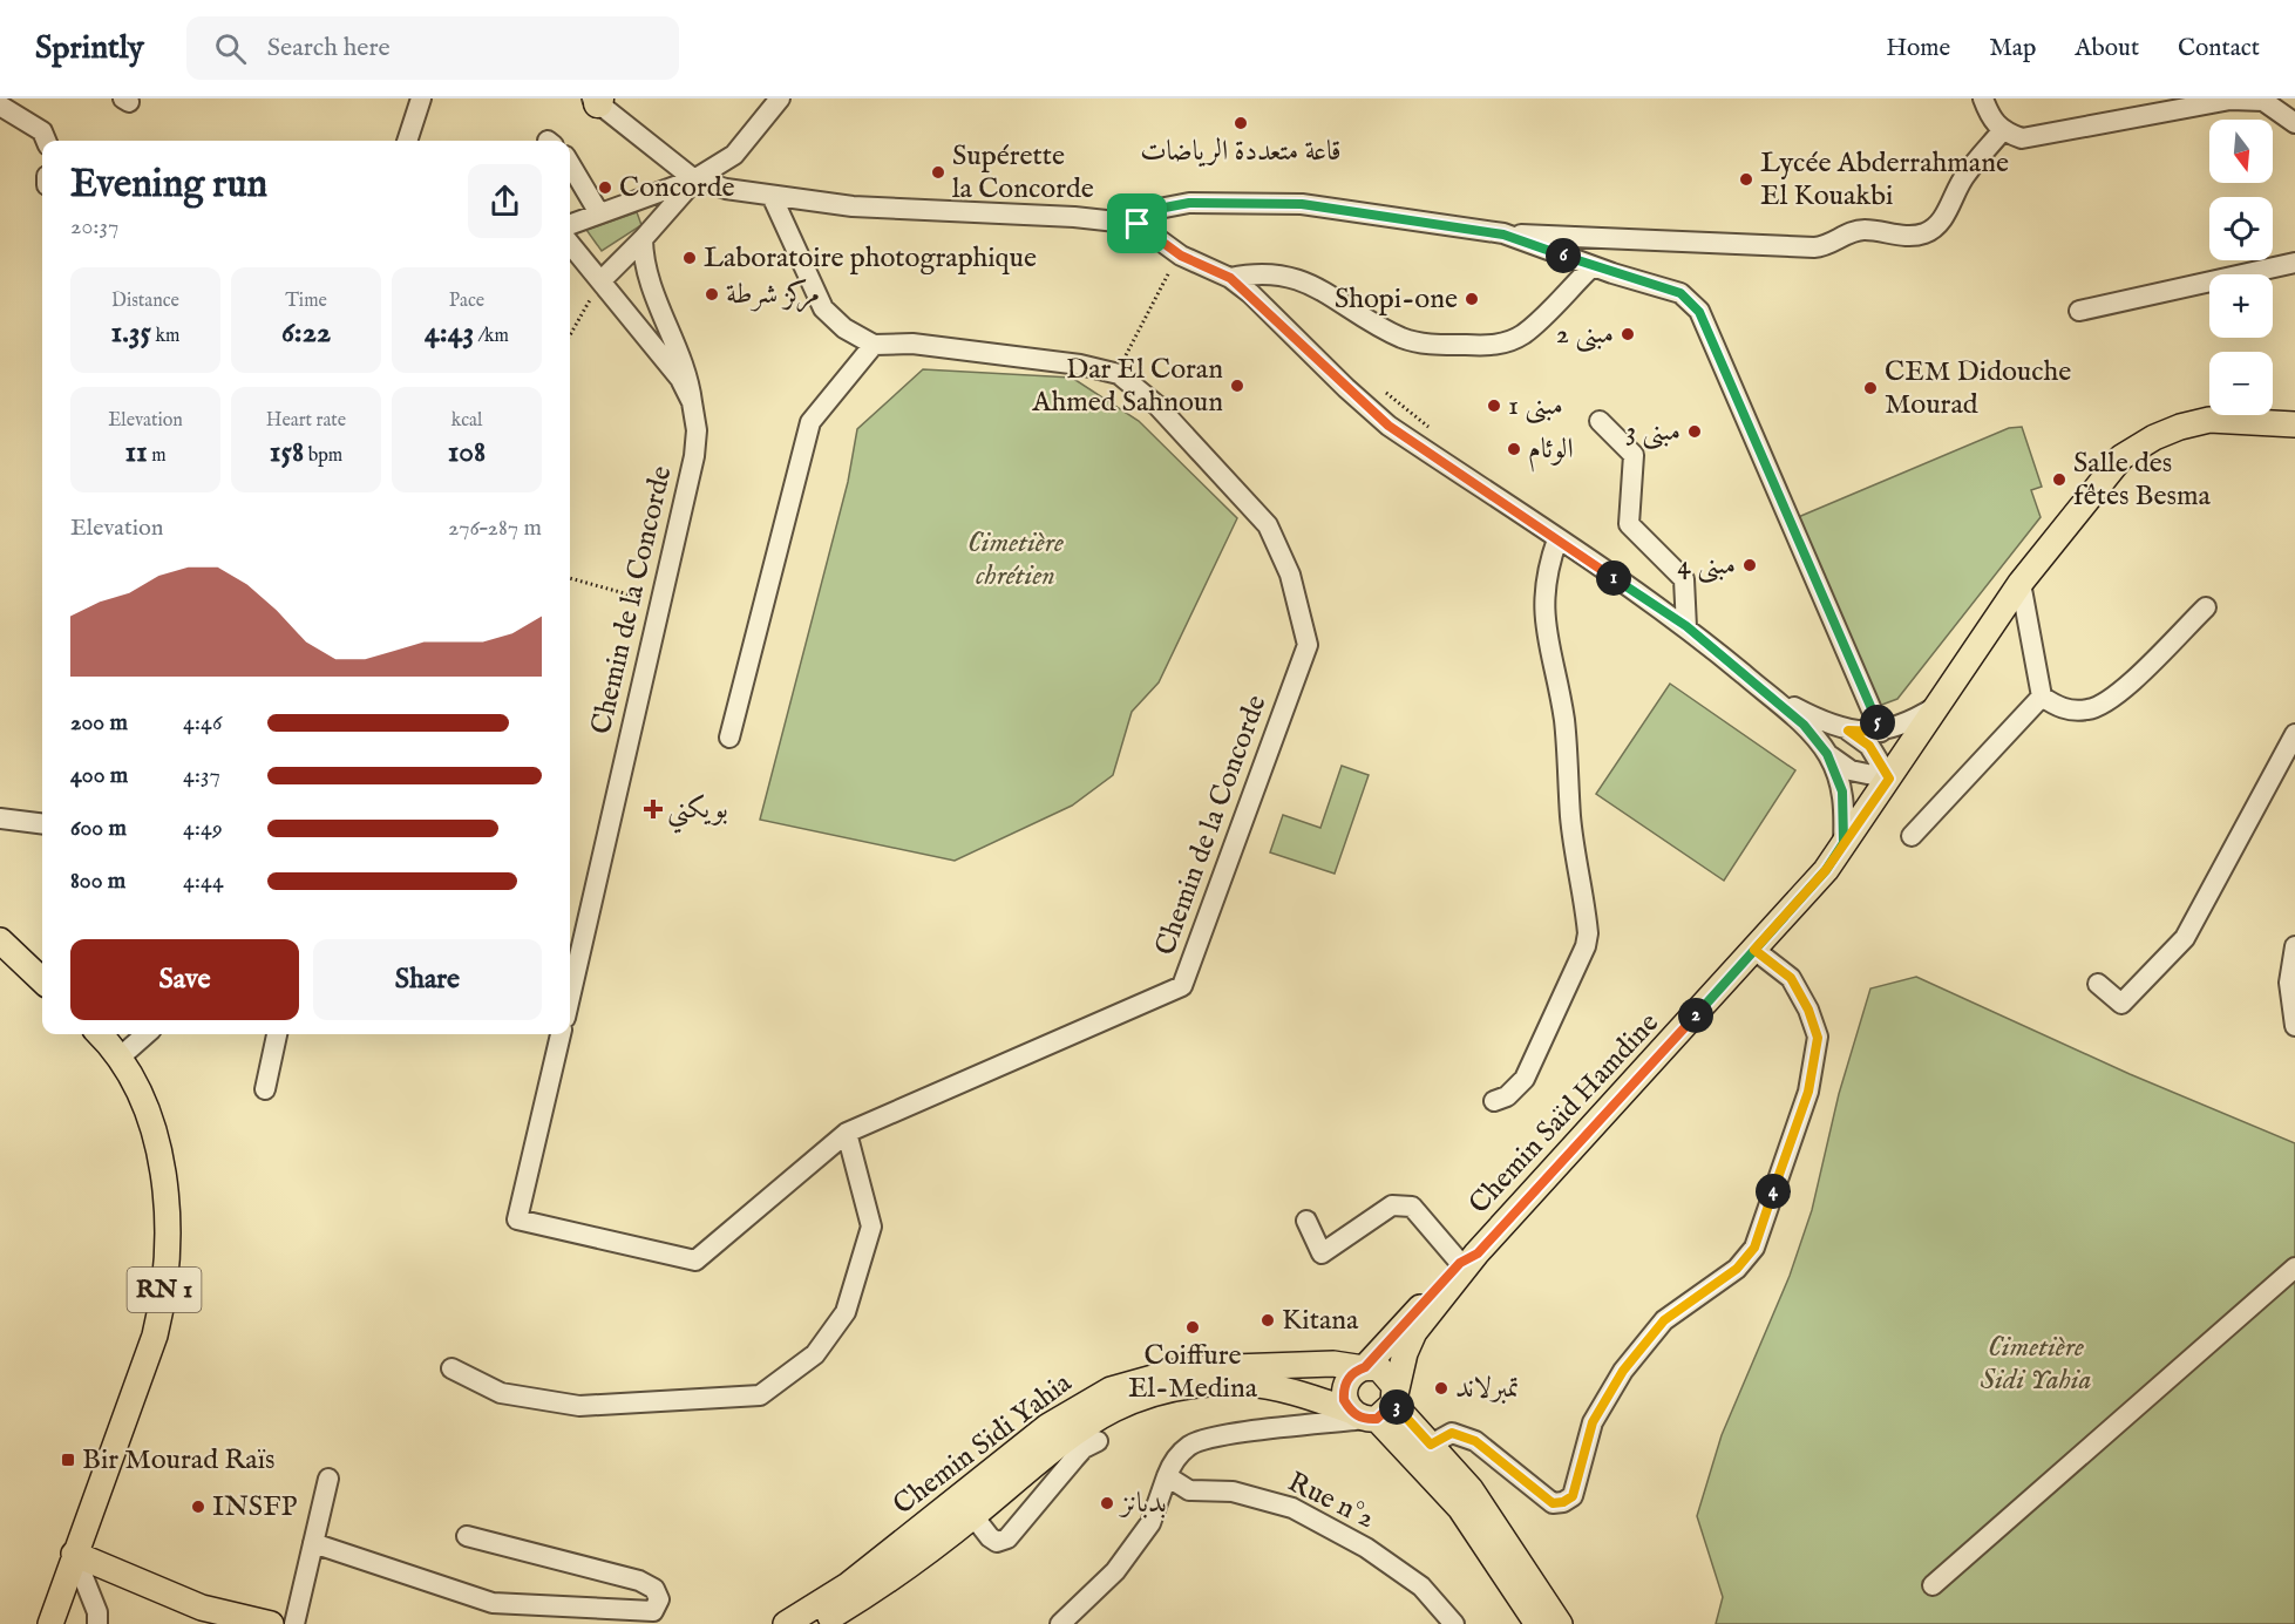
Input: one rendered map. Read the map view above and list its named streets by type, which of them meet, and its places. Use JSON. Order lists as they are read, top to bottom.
{
  "streets": {
    "main road": ["Chemin Saïd Hamdine", "RN 1", "Chemin Sidi Yahia"],
    "street": ["Chemin de la Concorde", "Rue n°2"]
  },
  "crossings": [
    ["Chemin Sidi Yahia", "Rue n°2"]
  ],
  "parks": ["Cimetière chrétien", "Cimetière Sidi Yahia"],
  "places": {
    "other": [
      "قاعة متعددة الرياضات",
      "Supérette la Concorde",
      "Lycée Abderrahmane El Kouakbi",
      "Concorde",
      "Laboratoire photographique",
      "مركز شرطة",
      "Shopi-one",
      "مبنى 2",
      "Dar El Coran Ahmed Sahnoun",
      "CEM Didouche Mourad",
      "مبنى 1",
      "مبنى 3",
      "الوئام",
      "Salle des fêtes Besma",
      "مبنى 4",
      "Kitana",
      "Coiffure El-Medina",
      "تمبرلاند",
      "بدبانز",
      "INSFP"
    ],
    "health": ["بويكني"],
    "transit": ["Bir Mourad Raïs"]
  },
  "north": "bottom",
  "page": {
    "header": "Sprintly",
    "search": "Search here",
    "nav": [
      "Home",
      "Map",
      "About",
      "Contact"
    ],
    "map_buttons": ["+", "−"],
    "heading": ["Evening run", "20:37"],
    "pins": [
      "6",
      "1",
      "5",
      "2",
      "4",
      "3"
    ],
    "stats": [
      ["Distance", "1.35 km"],
      ["Time", "6:22"],
      ["Pace", "4:43 /km"],
      ["Elevation", "11 m"],
      ["Heart rate", "158 bpm"],
      ["kcal", "108"]
    ],
    "chart": ["Elevation", "276–287 m"],
    "list": [
      {
        "name": "200 m",
        "note": "4:46"
      },
      {
        "name": "400 m",
        "note": "4:37"
      },
      {
        "name": "600 m",
        "note": "4:49"
      },
      {
        "name": "800 m",
        "note": "4:44"
      }
    ],
    "buttons": ["Save", "Share"]
  }
}
